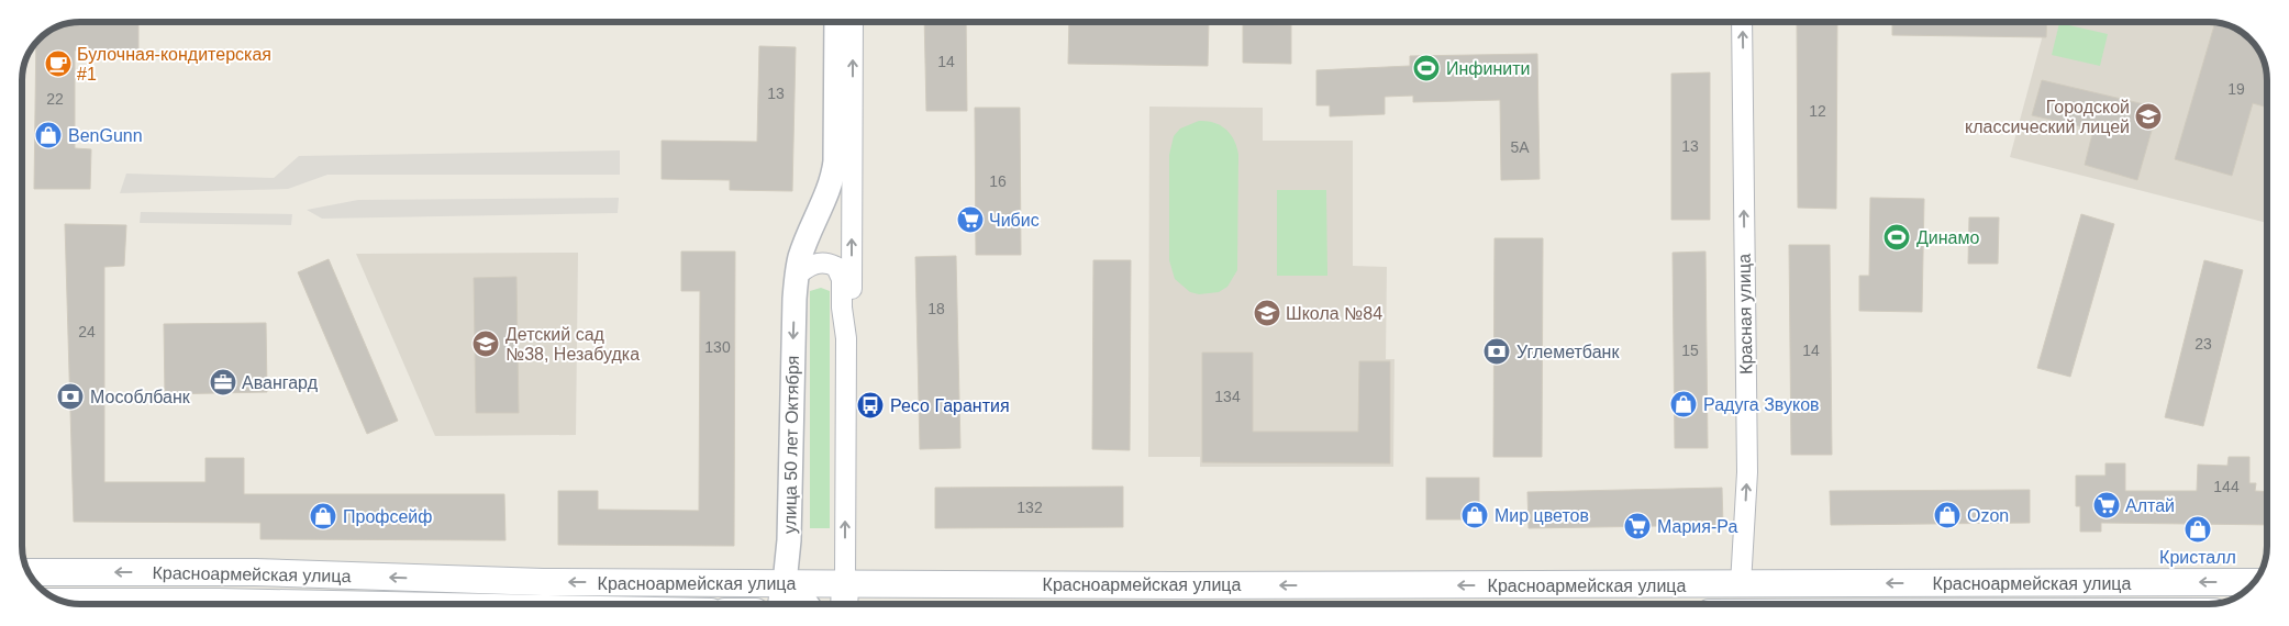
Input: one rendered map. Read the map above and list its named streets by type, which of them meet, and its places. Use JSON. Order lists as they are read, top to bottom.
{
  "streets": {
    "main road": ["Красная улица", "улица 50 лет Октября", "Красноармейская улица"]
  },
  "crossings": [
    ["Красная улица", "Красноармейская улица"],
    ["улица 50 лет Октября", "Красноармейская улица"]
  ],
  "one_way": ["Красная улица", "Красноармейская улица"],
  "places": {
    "cafe": ["Булочная-кондитерская #1"],
    "sports": ["Инфинити", "Динамо"],
    "school or university": ["Городской классический лицей", "Школа №84", "Детский сад №38, Незабудка"],
    "shop": [
      "BenGunn",
      "Радуга Звуков",
      "Мир цветов",
      "Ozon",
      "Профсейф",
      "Кристалл"
    ],
    "supermarket": ["Чибис", "Алтай", "Мария-Ра"],
    "bank": ["Углеметбанк", "Мособлбанк"],
    "office": ["Авангард"],
    "bus stop": ["Ресо Гарантия"]
  },
  "house_numbers": [
    "14",
    "19",
    "13",
    "22",
    "12",
    "13",
    "5А",
    "16",
    "18",
    "24",
    "23",
    "130",
    "15",
    "14",
    "134",
    "144",
    "132"
  ]
}
